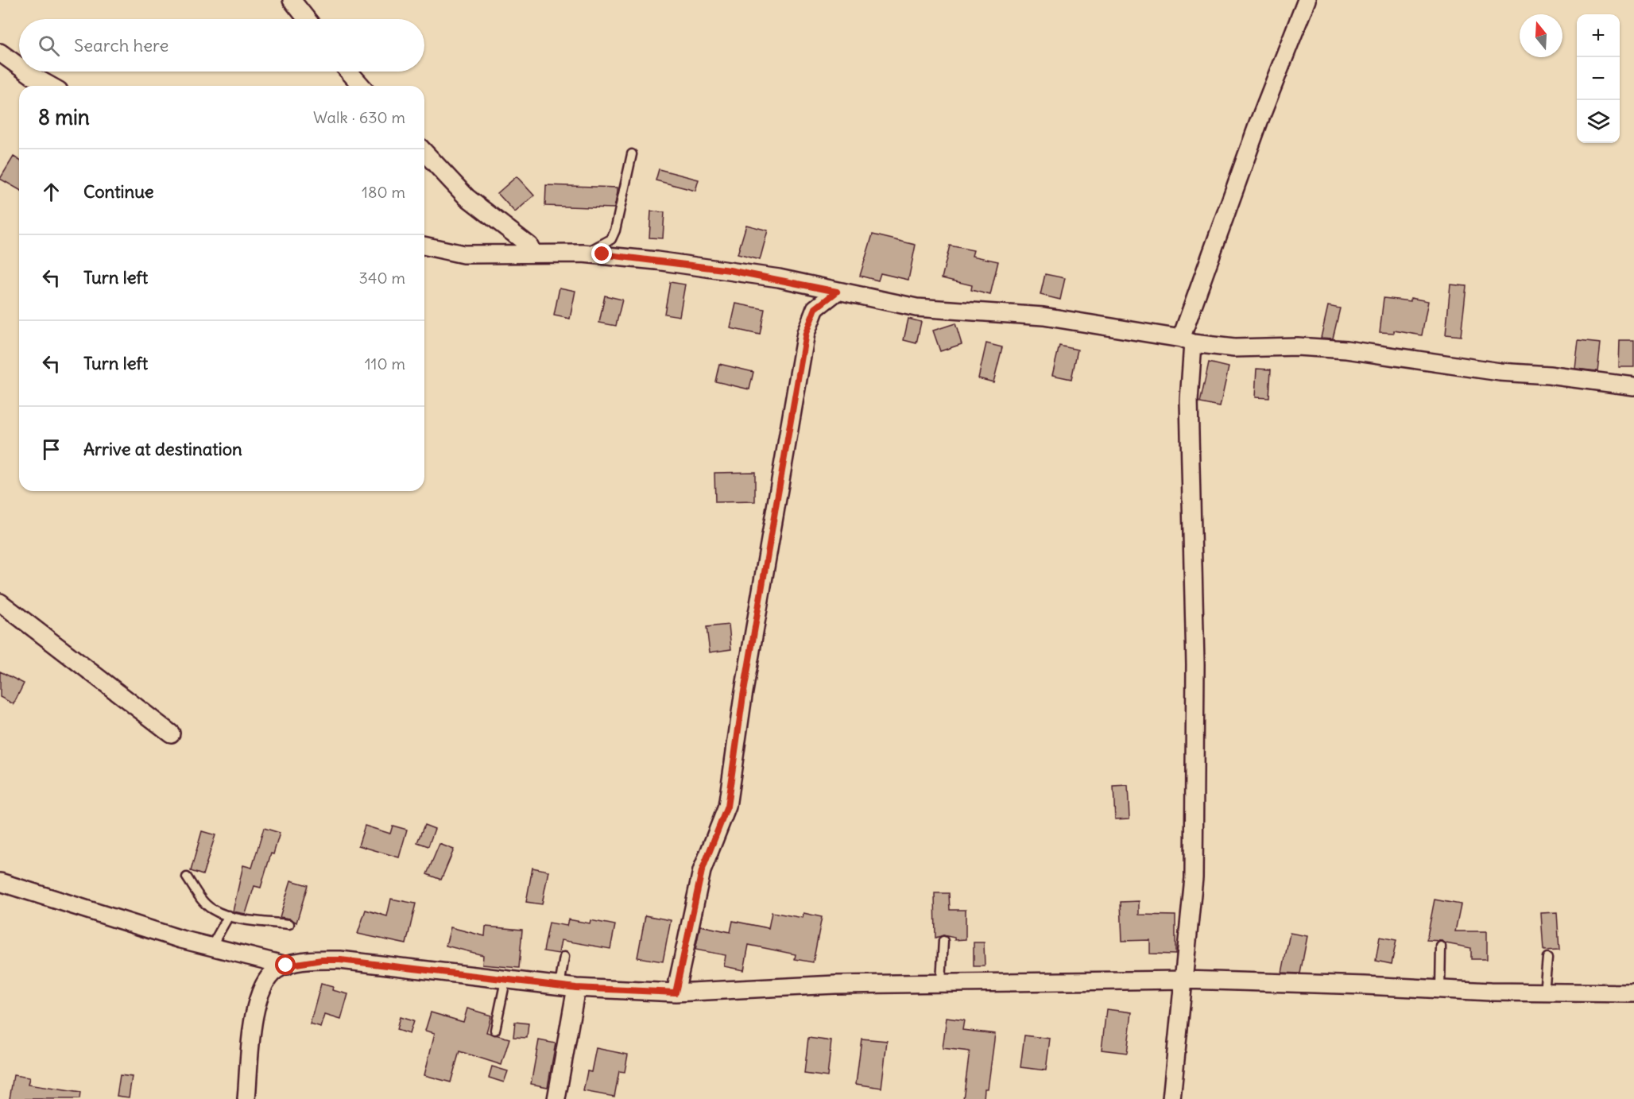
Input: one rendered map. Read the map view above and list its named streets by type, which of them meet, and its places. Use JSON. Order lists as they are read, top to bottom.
{
  "north": "top",
  "page": {
    "map_buttons": ["+", "−"],
    "search": "Search here",
    "heading": ["8 min", "Walk · 630 m"],
    "list": [
      ["Continue", "180 m"],
      ["Turn left", "340 m"],
      ["Turn left", "110 m"],
      "Arrive at destination"
    ]
  }
}
